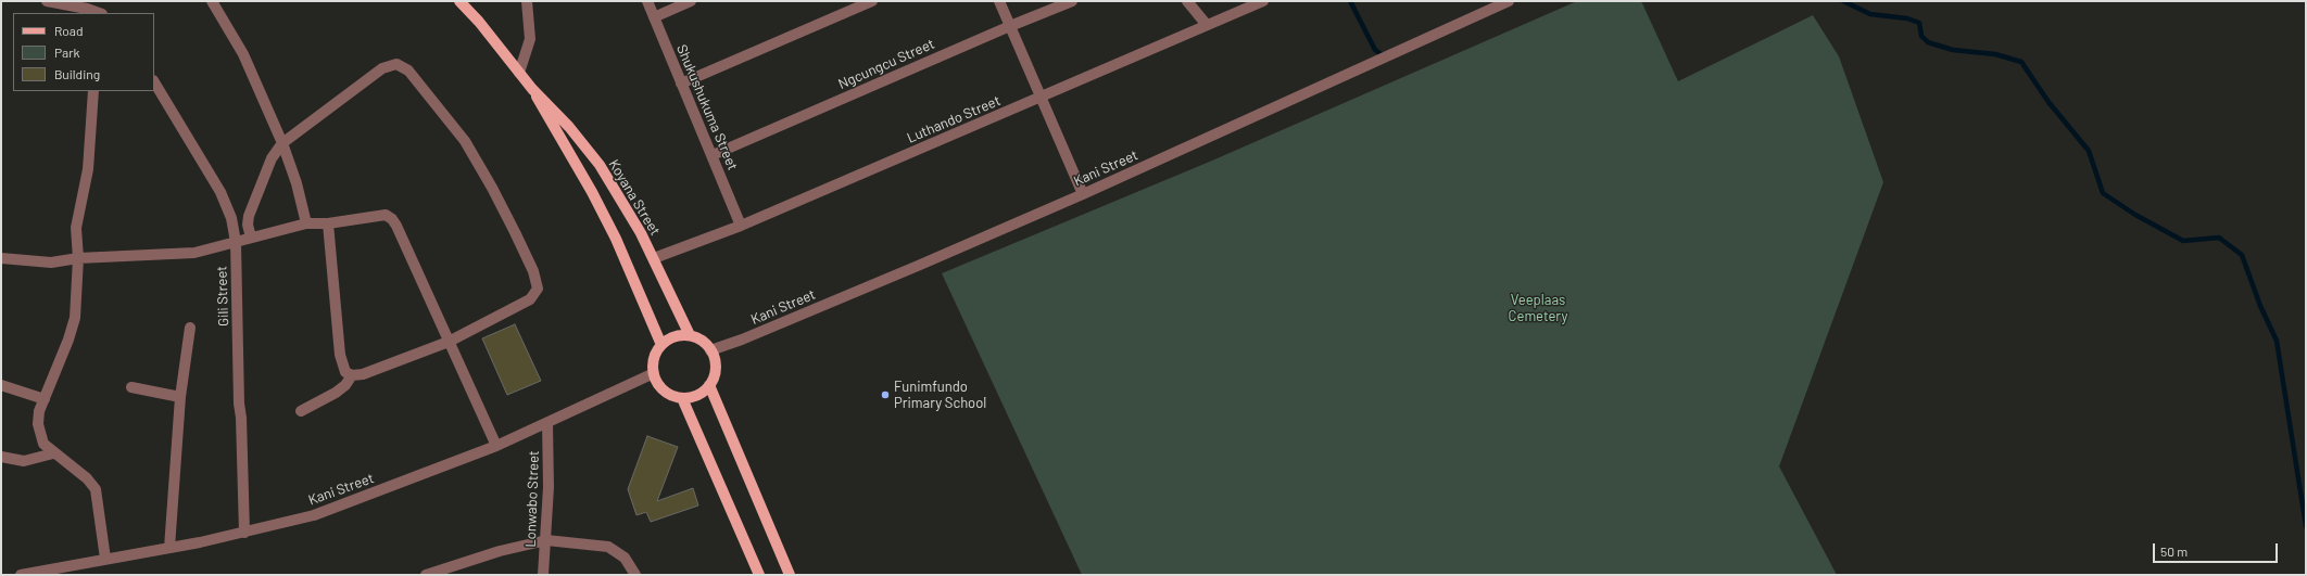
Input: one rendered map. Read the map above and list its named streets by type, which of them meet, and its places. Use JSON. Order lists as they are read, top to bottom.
{
  "streets": {
    "main road": ["Koyana Street"],
    "street": [
      "Ngcungcu Street",
      "Shukushukuma Street",
      "Luthando Street",
      "Kani Street",
      "Gili Street",
      "Lonwabo Street"
    ]
  },
  "crossings": [
    ["Ngcungcu Street", "Shukushukuma Street"],
    ["Shukushukuma Street", "Luthando Street"],
    ["Luthando Street", "Koyana Street"],
    ["Kani Street", "Koyana Street"],
    ["Kani Street", "Gili Street"],
    ["Kani Street", "Lonwabo Street"]
  ],
  "parks": ["Veeplaas Cemetery"],
  "places": ["Funimfundo Primary School"],
  "legend": ["Road", "Park", "Building"],
  "scale_bar": "50 m"
}
